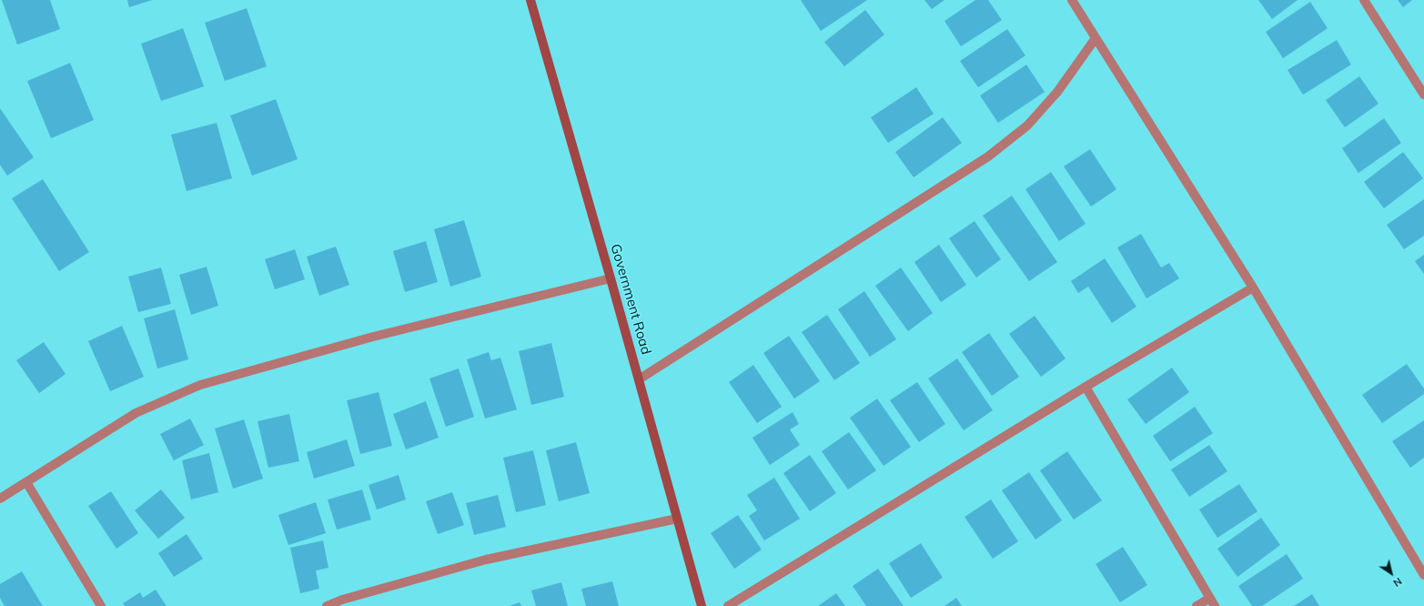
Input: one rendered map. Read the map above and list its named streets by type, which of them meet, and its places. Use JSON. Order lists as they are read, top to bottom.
{
  "streets": {
    "street": ["Government Road"]
  },
  "north": "bottom right"
}
